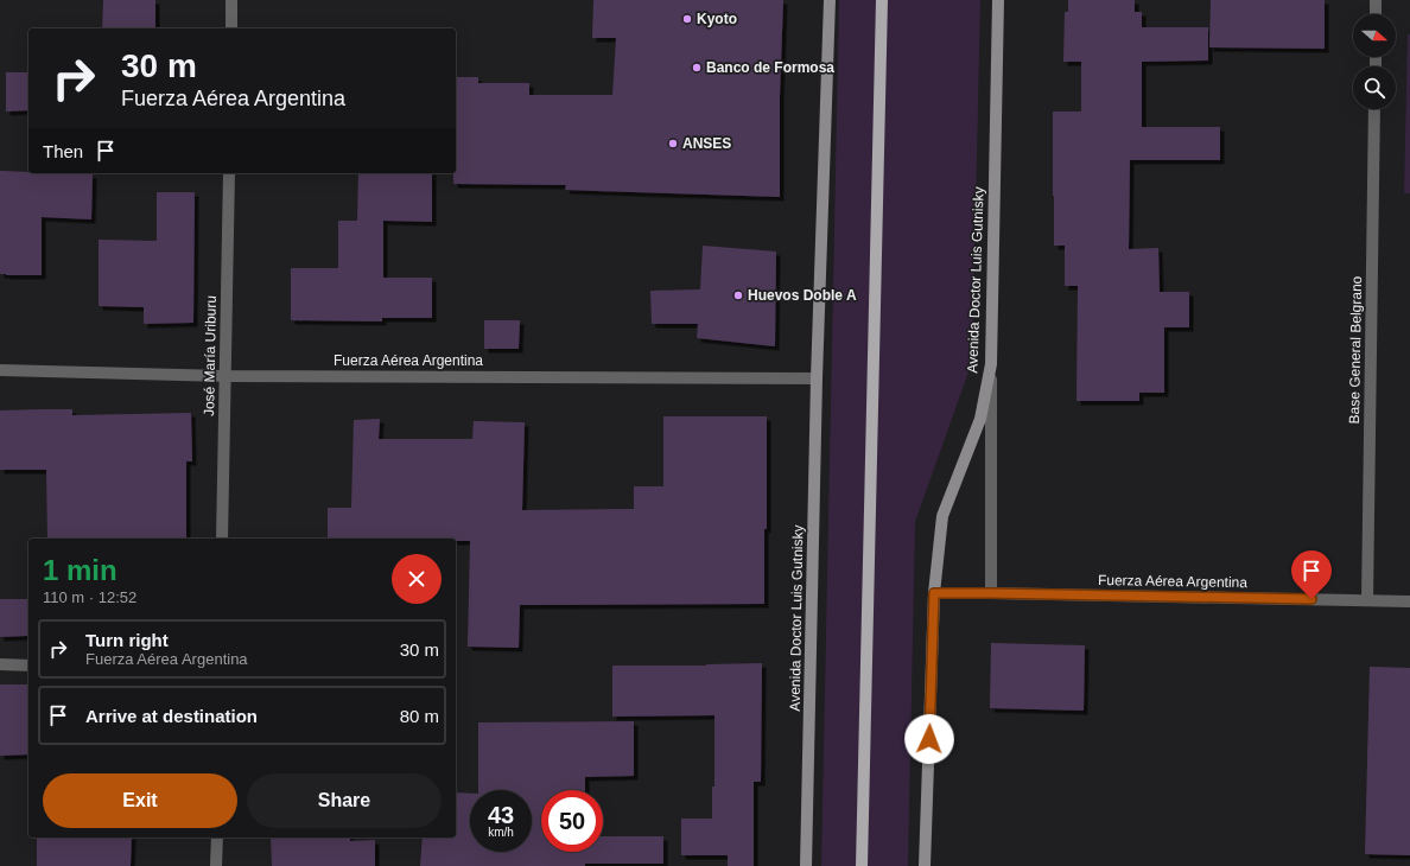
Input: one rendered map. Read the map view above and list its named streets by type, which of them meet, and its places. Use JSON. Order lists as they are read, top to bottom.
{
  "streets": {
    "main road": ["Avenida Doctor Luis Gutnisky"],
    "street": ["Base General Belgrano", "José María Uriburu", "Fuerza Aérea Argentina"]
  },
  "crossings": [
    ["Avenida Doctor Luis Gutnisky", "Fuerza Aérea Argentina"],
    ["Base General Belgrano", "Fuerza Aérea Argentina"],
    ["José María Uriburu", "Fuerza Aérea Argentina"]
  ],
  "places": [
    "Kyoto",
    "Banco de Formosa",
    "ANSES",
    "Huevos Doble A"
  ],
  "north": "right",
  "page": {
    "turn": ["30 m", "Fuerza Aérea Argentina"],
    "then": "Then",
    "heading": ["1 min", "110 m · 12:52"],
    "list": [
      {
        "name": "Turn right",
        "note": "Fuerza Aérea Argentina",
        "value": "30 m"
      },
      {
        "name": "Arrive at destination",
        "value": "80 m"
      }
    ],
    "buttons": ["Exit", "Share"],
    "speed": "43 km/h",
    "limit": "50"
  }
}
